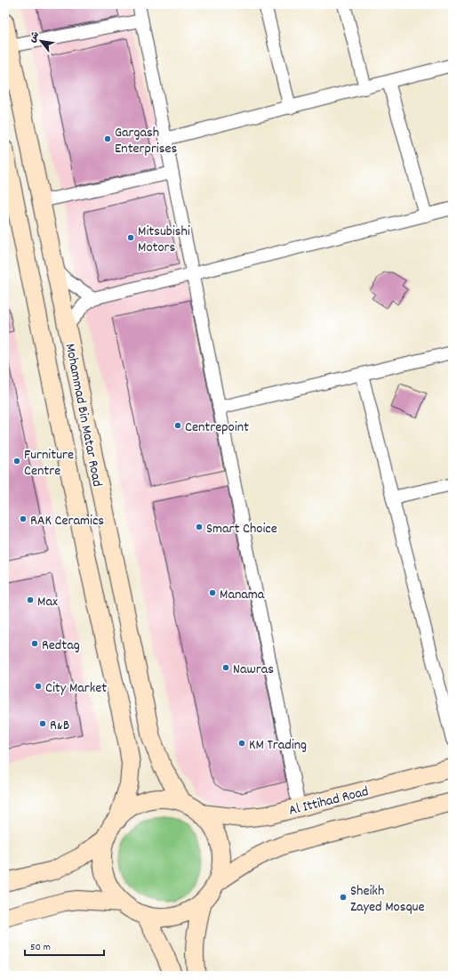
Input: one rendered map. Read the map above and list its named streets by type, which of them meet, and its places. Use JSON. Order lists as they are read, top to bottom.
{
  "streets": {
    "street": ["Mohammad Bin Matar Road", "Al Ittihad Road"]
  },
  "crossings": [
    ["Mohammad Bin Matar Road", "Al Ittihad Road"]
  ],
  "places": [
    "Gargash Enterprises",
    "Mitsubishi Motors",
    "Centrepoint",
    "Furniture Centre",
    "RAK Ceramics",
    "Smart Choice",
    "Manama",
    "Max",
    "Redtag",
    "Nawras",
    "City Market",
    "R&B",
    "KM Trading",
    "Sheikh Zayed Mosque"
  ],
  "scale_bar": "50 m",
  "north": "top left"
}
